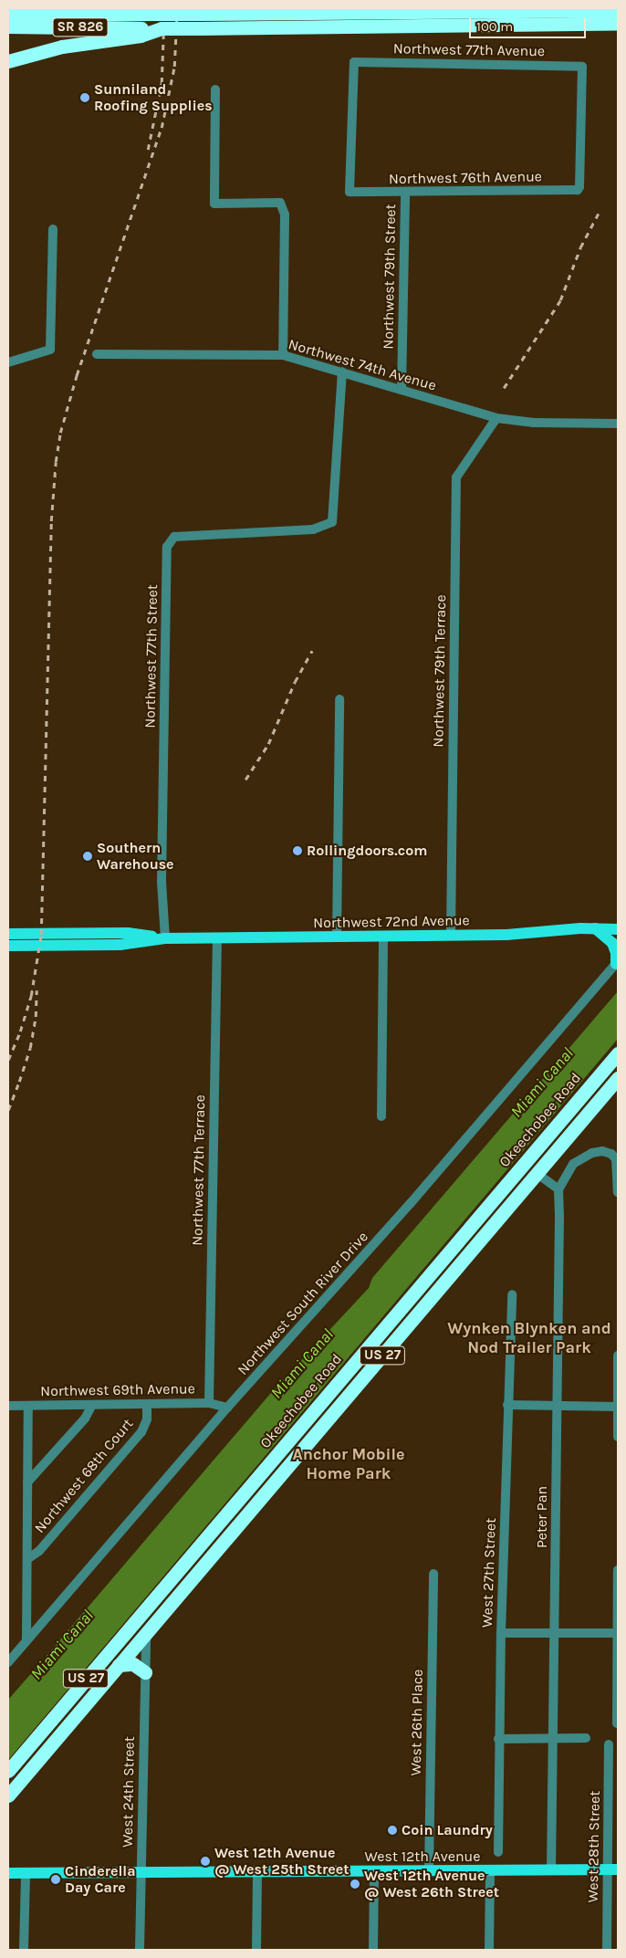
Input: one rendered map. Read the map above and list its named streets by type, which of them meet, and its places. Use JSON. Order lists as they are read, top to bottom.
{
  "streets": {
    "highway": ["SR 826", "Okeechobee Road", "US 27"],
    "main road": ["Northwest 72nd Avenue", "West 12th Avenue"],
    "street": [
      "Northwest 77th Avenue",
      "Northwest 76th Avenue",
      "Northwest 79th Street",
      "Northwest 74th Avenue",
      "Northwest 77th Street",
      "Northwest 79th Terrace",
      "Northwest 77th Terrace",
      "Northwest South River Drive",
      "Northwest 69th Avenue",
      "Northwest 68th Court",
      "Peter Pan",
      "West 27th Street",
      "West 26th Place",
      "West 24th Street",
      "West 28th Street"
    ]
  },
  "crossings": [
    ["Northwest 77th Avenue", "Northwest 76th Avenue"],
    ["Northwest 76th Avenue", "Northwest 79th Street"],
    ["Northwest 79th Street", "Northwest 74th Avenue"],
    ["Northwest 74th Avenue", "Northwest 77th Street"],
    ["Northwest 74th Avenue", "Northwest 79th Terrace"],
    ["Northwest 77th Street", "Northwest 72nd Avenue"],
    ["Northwest 79th Terrace", "Northwest 72nd Avenue"],
    ["Northwest 72nd Avenue", "Northwest 77th Terrace"],
    ["Northwest 77th Terrace", "Northwest 69th Avenue"],
    ["Northwest South River Drive", "Northwest 69th Avenue"],
    ["US 27", "West 24th Street"],
    ["Northwest 69th Avenue", "Northwest 68th Court"],
    ["Peter Pan", "West 12th Avenue"],
    ["West 26th Place", "West 12th Avenue"],
    ["West 24th Street", "West 12th Avenue"],
    ["West 28th Street", "West 12th Avenue"]
  ],
  "districts": ["Wynken Blynken and Nod Trailer Park", "Anchor Mobile Home Park"],
  "water": ["Miami Canal"],
  "places": [
    "Sunniland Roofing Supplies",
    "Rollingdoors.com",
    "Southern Warehouse",
    "Coin Laundry",
    "West 12th Avenue @ West 25th Street",
    "Cinderella Day Care",
    "West 12th Avenue @ West 26th Street"
  ],
  "scale_bar": "100 m"
}
